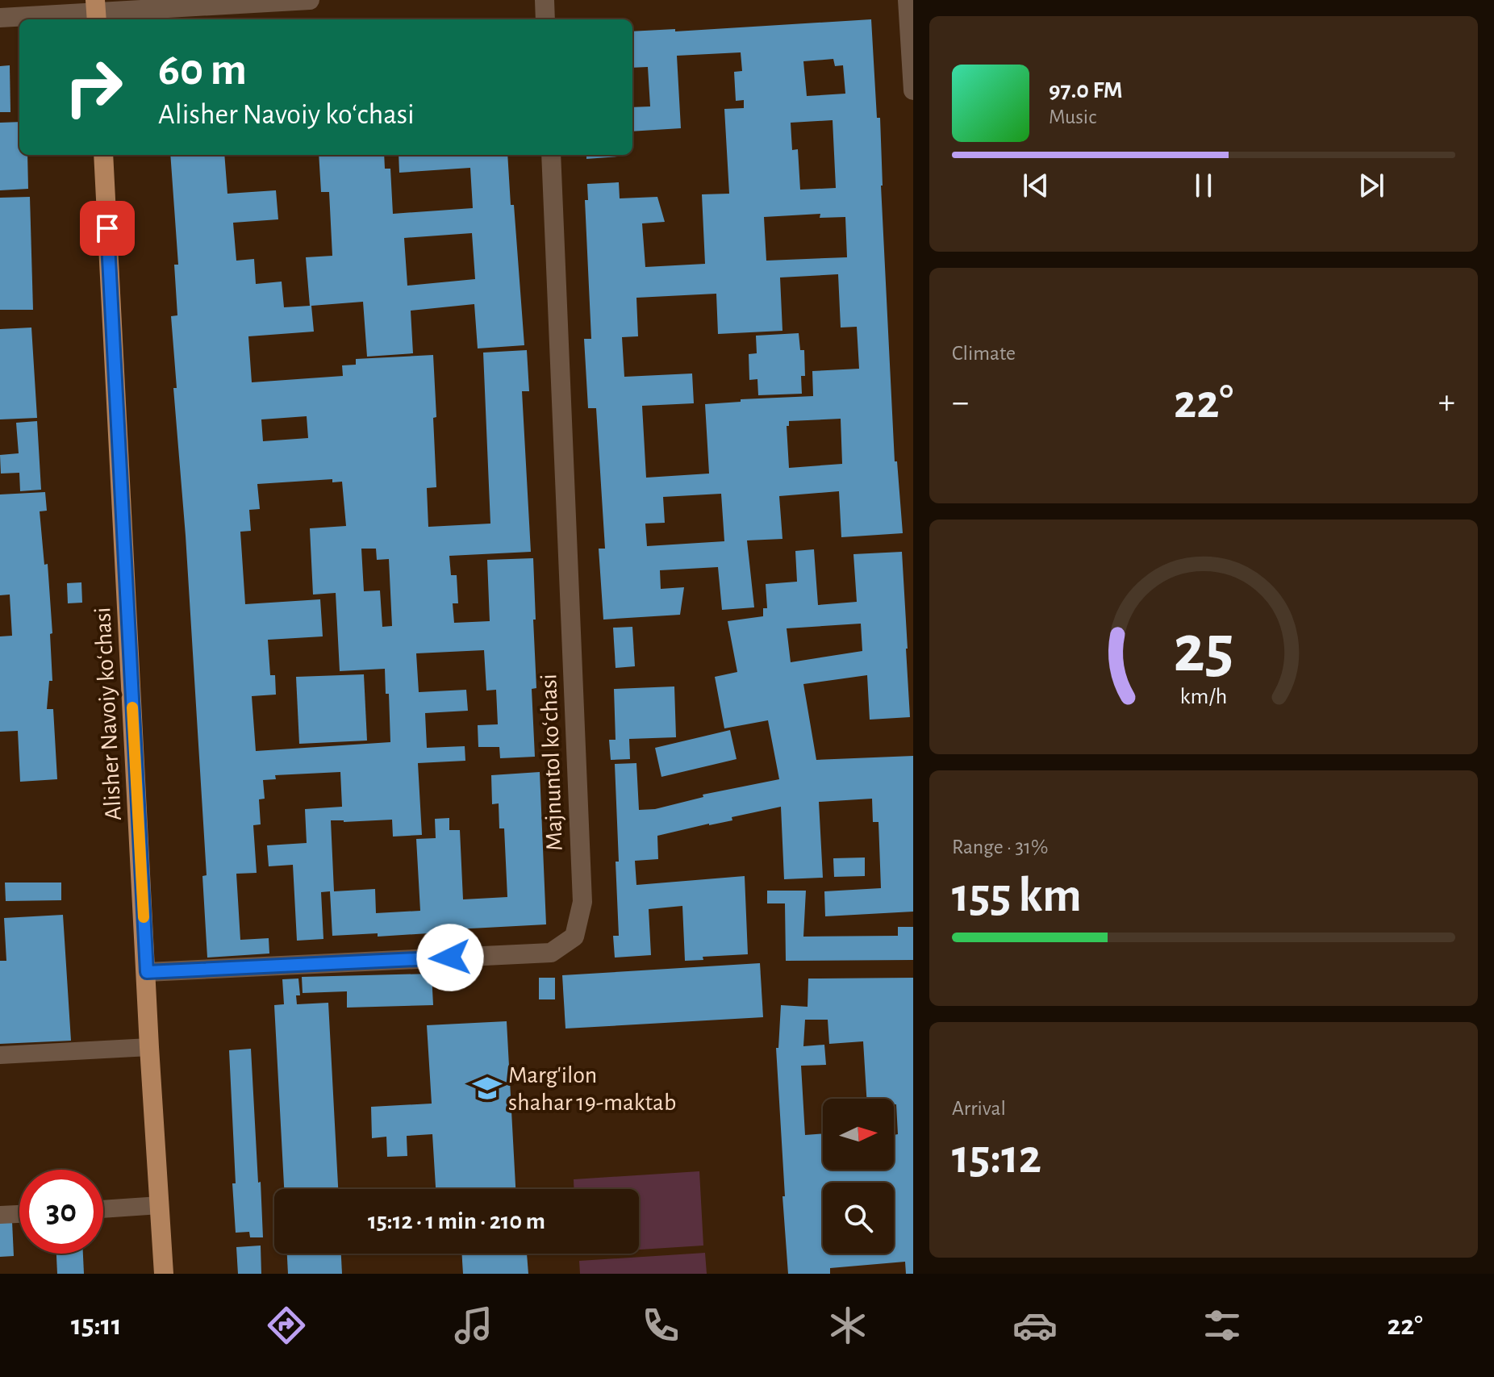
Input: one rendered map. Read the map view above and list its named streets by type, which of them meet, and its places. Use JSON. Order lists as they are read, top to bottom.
{
  "streets": {
    "main road": ["Alisher Navoiy koʻchasi"],
    "street": ["Majnuntol koʻchasi"]
  },
  "crossings": [
    ["Alisher Navoiy koʻchasi", "Majnuntol koʻchasi"]
  ],
  "places": {
    "school or university": ["Marg'ilon shahar 19-maktab"]
  },
  "north": "right",
  "page": {
    "turn": ["60 m", "Alisher Navoiy koʻchasi"],
    "song": ["97.0 FM", "Music"],
    "tile": [
      "Climate",
      ["Range · 31%", "155 km"],
      ["Arrival", "15:12"]
    ],
    "heat": ["−", "22°", "+"],
    "limit": "30",
    "trip": "15:12 · 1 min · 210 m",
    "tabs": ["15:11", "22°"],
    "gauge": ["25", "km/h"]
  }
}
